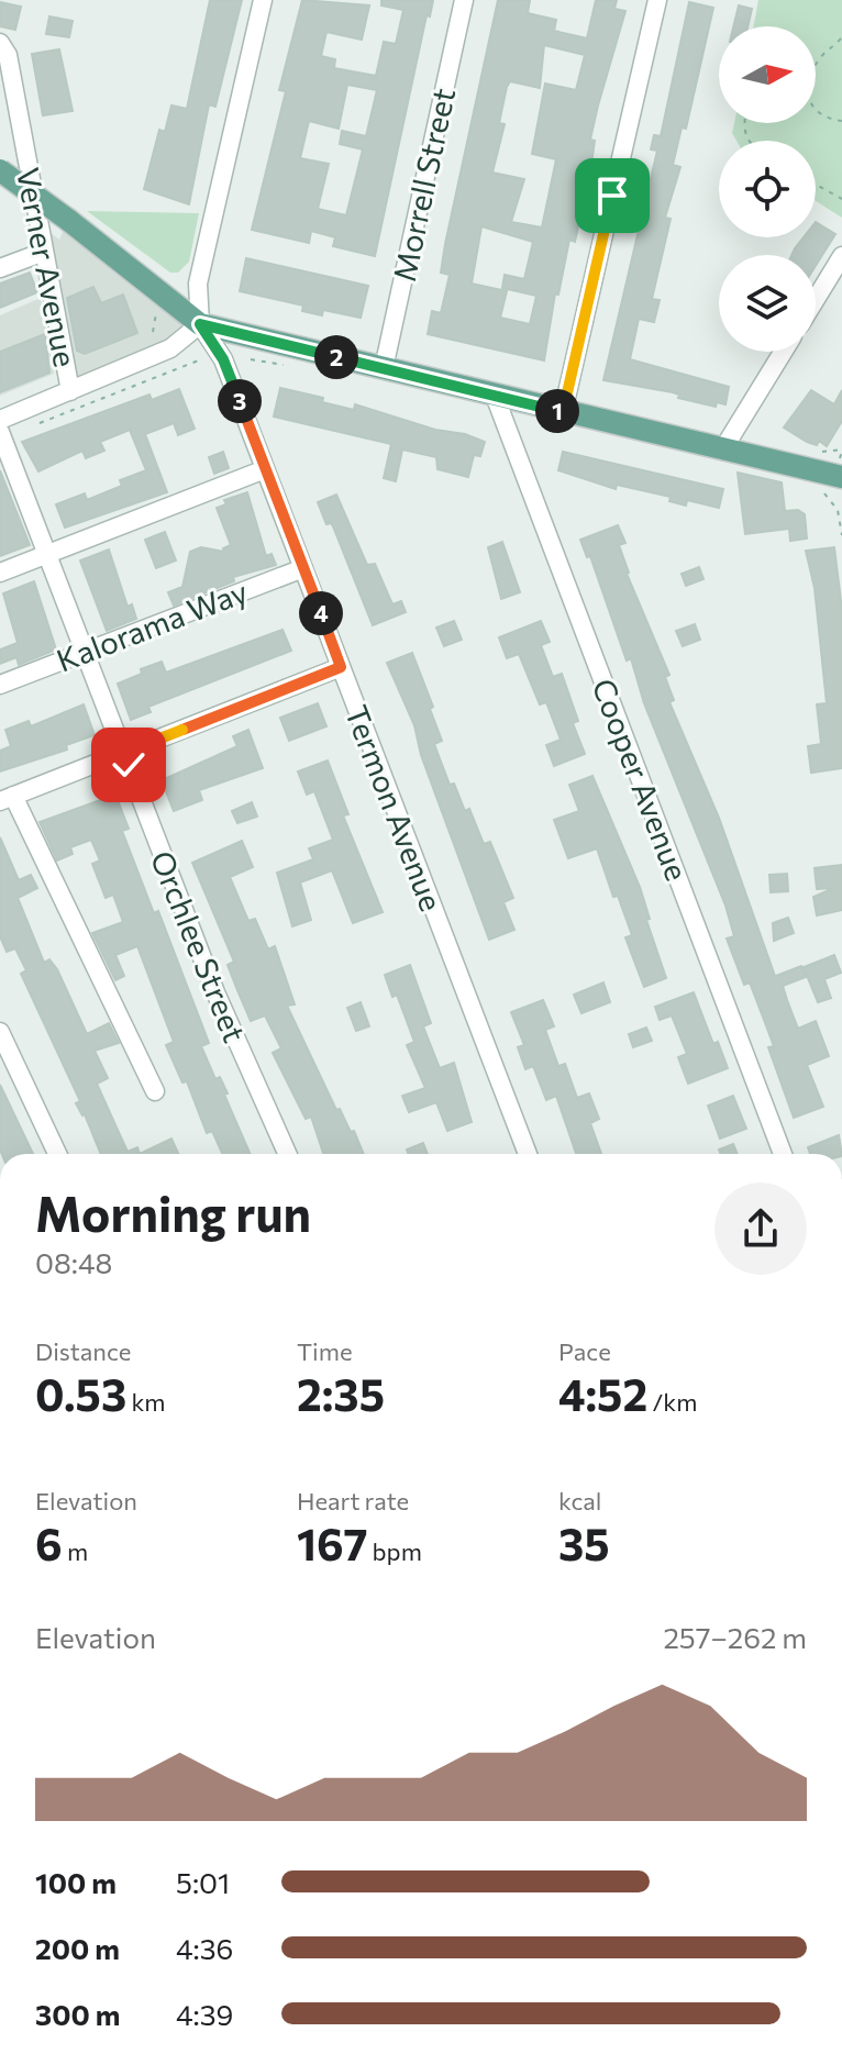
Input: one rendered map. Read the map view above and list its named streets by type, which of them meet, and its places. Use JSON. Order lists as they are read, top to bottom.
{
  "streets": {
    "street": [
      "Morrell Street",
      "Verner Avenue",
      "Kalorama Way",
      "Cooper Avenue",
      "Termon Avenue",
      "Orchlee Street"
    ]
  },
  "crossings": [
    ["Kalorama Way", "Termon Avenue"],
    ["Kalorama Way", "Orchlee Street"]
  ],
  "north": "right",
  "page": {
    "pins": [
      "2",
      "3",
      "1",
      "4"
    ],
    "heading": ["Morning run", "08:48"],
    "stats": [
      ["Distance", "0.53 km"],
      ["Time", "2:35"],
      ["Pace", "4:52 /km"],
      ["Elevation", "6 m"],
      ["Heart rate", "167 bpm"],
      ["kcal", "35"]
    ],
    "chart": ["Elevation", "257–262 m"],
    "list": [
      {
        "name": "100 m",
        "note": "5:01"
      },
      {
        "name": "200 m",
        "note": "4:36"
      },
      {
        "name": "300 m",
        "note": "4:39"
      }
    ]
  }
}
